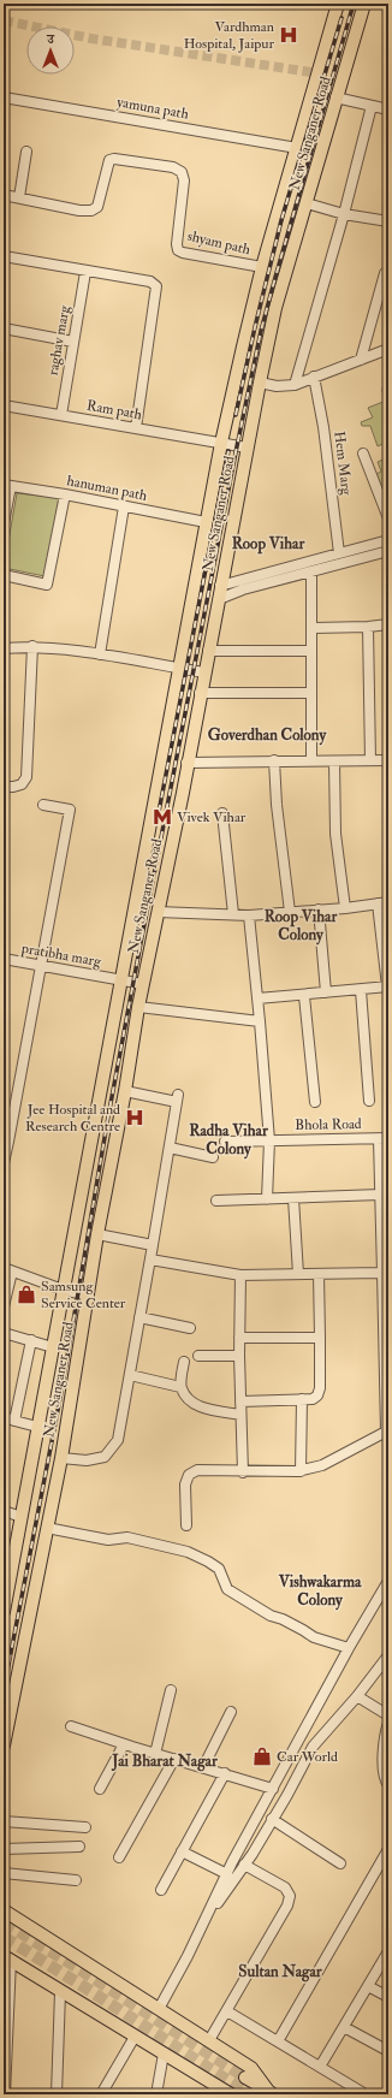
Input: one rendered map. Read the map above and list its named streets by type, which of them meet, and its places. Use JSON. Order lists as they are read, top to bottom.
{
  "streets": {
    "main road": ["New Sanganer Road"],
    "street": [
      "yamuna path",
      "shyam path",
      "raghav marg",
      "Ram path",
      "Hem Marg",
      "hanuman path",
      "pratibha marg",
      "Bhola Road"
    ]
  },
  "crossings": [
    ["yamuna path", "New Sanganer Road"],
    ["New Sanganer Road", "shyam path"],
    ["New Sanganer Road", "Ram path"],
    ["New Sanganer Road", "hanuman path"],
    ["New Sanganer Road", "pratibha marg"],
    ["raghav marg", "Ram path"]
  ],
  "districts": [
    "Roop Vihar",
    "Goverdhan Colony",
    "Roop Vihar Colony",
    "Radha Vihar Colony",
    "Vishwakarma Colony",
    "Jai Bharat Nagar",
    "Sultan Nagar"
  ],
  "places": {
    "hospital": ["Vardhman Hospital, Jaipur", "Jee Hospital and Research Centre"],
    "metro station": ["Vivek Vihar"],
    "shop": ["Samsung Service Center", "Car World"]
  },
  "north": "top"
}
